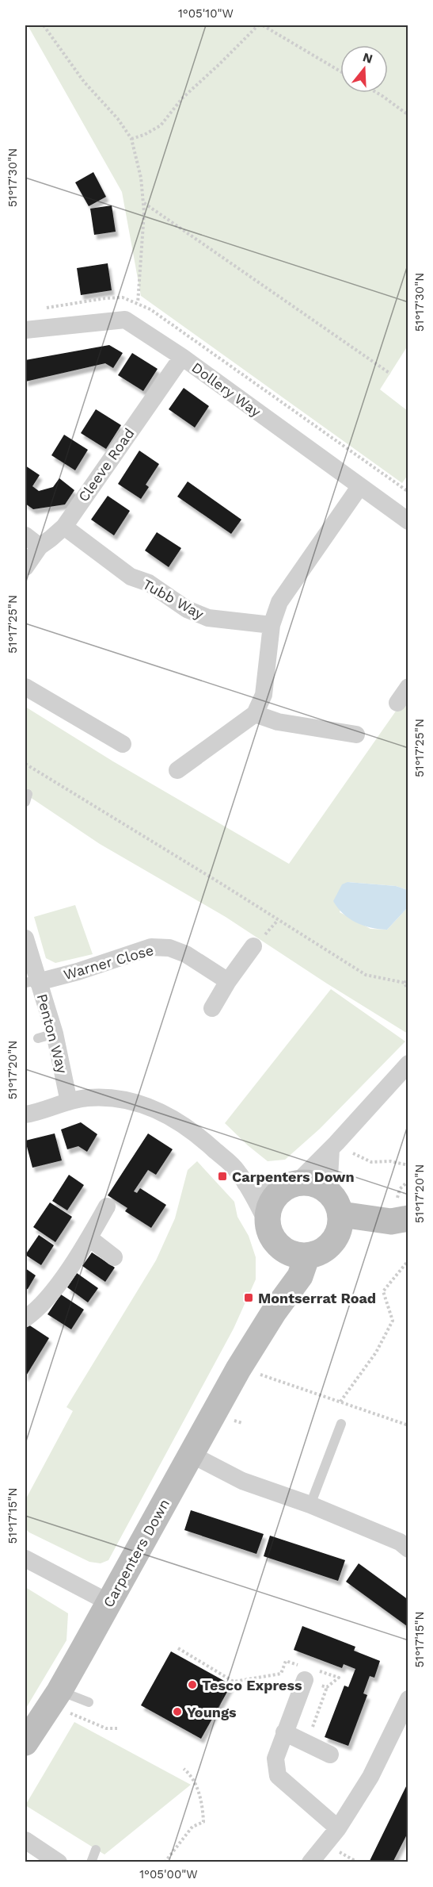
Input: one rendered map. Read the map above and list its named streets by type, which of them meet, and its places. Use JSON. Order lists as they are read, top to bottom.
{
  "streets": {
    "street": [
      "Dollery Way",
      "Cleeve Road",
      "Tubb Way",
      "Warner Close",
      "Penton Way",
      "Carpenters Down"
    ]
  },
  "crossings": [
    ["Dollery Way", "Cleeve Road"],
    ["Cleeve Road", "Tubb Way"],
    ["Warner Close", "Penton Way"]
  ],
  "places": {
    "transit": ["Carpenters Down", "Montserrat Road"],
    "other": ["Tesco Express", "Youngs"]
  },
  "north": "top",
  "coordinates": [
    "1°05'10\"W",
    "51°17'30\"N",
    "51°17'25\"N",
    "51°17'20\"N",
    "51°17'15\"N",
    "1°05'00\"W"
  ]
}
